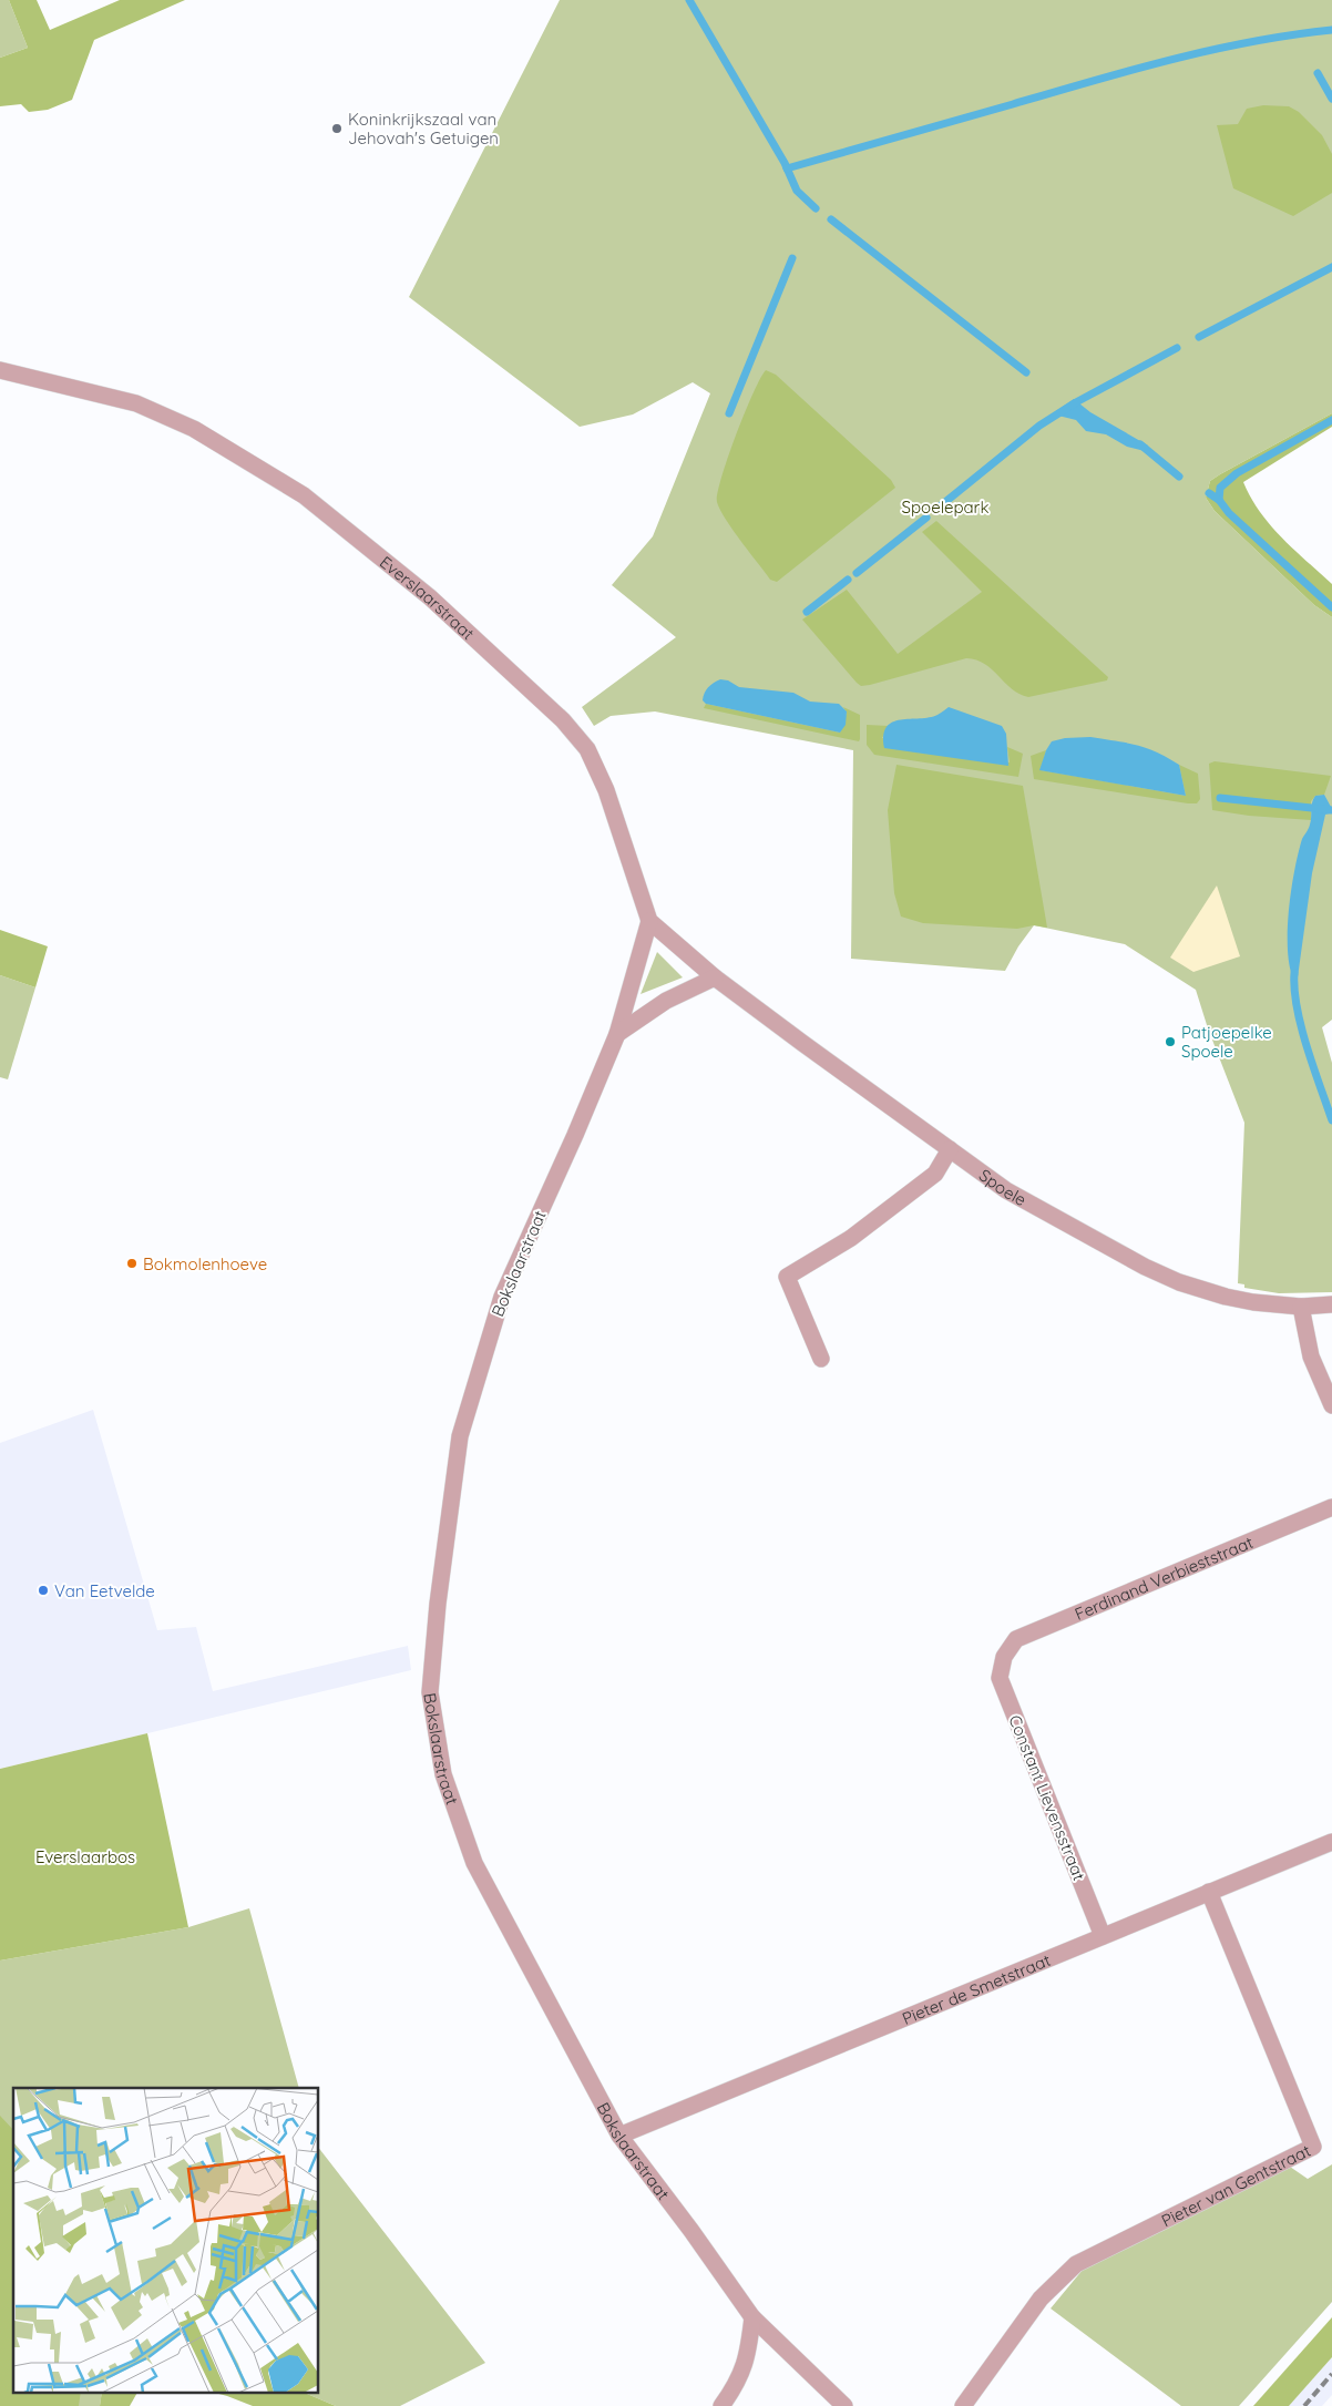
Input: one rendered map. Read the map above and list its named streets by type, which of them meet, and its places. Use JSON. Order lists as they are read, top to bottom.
{
  "streets": {
    "street": [
      "Everslaarstraat",
      "Spoele",
      "Bokslaarstraat",
      "Ferdinand Verbieststraat",
      "Constant Lievensstraat",
      "Pieter de Smetstraat",
      "Pieter van Gentstraat"
    ]
  },
  "crossings": [
    ["Everslaarstraat", "Bokslaarstraat"],
    ["Bokslaarstraat", "Pieter de Smetstraat"],
    ["Ferdinand Verbieststraat", "Constant Lievensstraat"],
    ["Constant Lievensstraat", "Pieter de Smetstraat"],
    ["Pieter de Smetstraat", "Pieter van Gentstraat"]
  ],
  "parks": ["Spoelepark", "Everslaarbos"],
  "places": [
    "Koninkrijkszaal van Jehovah's Getuigen",
    "Patjoepelke Spoele",
    "Bokmolenhoeve",
    "Van Eetvelde"
  ]
}
